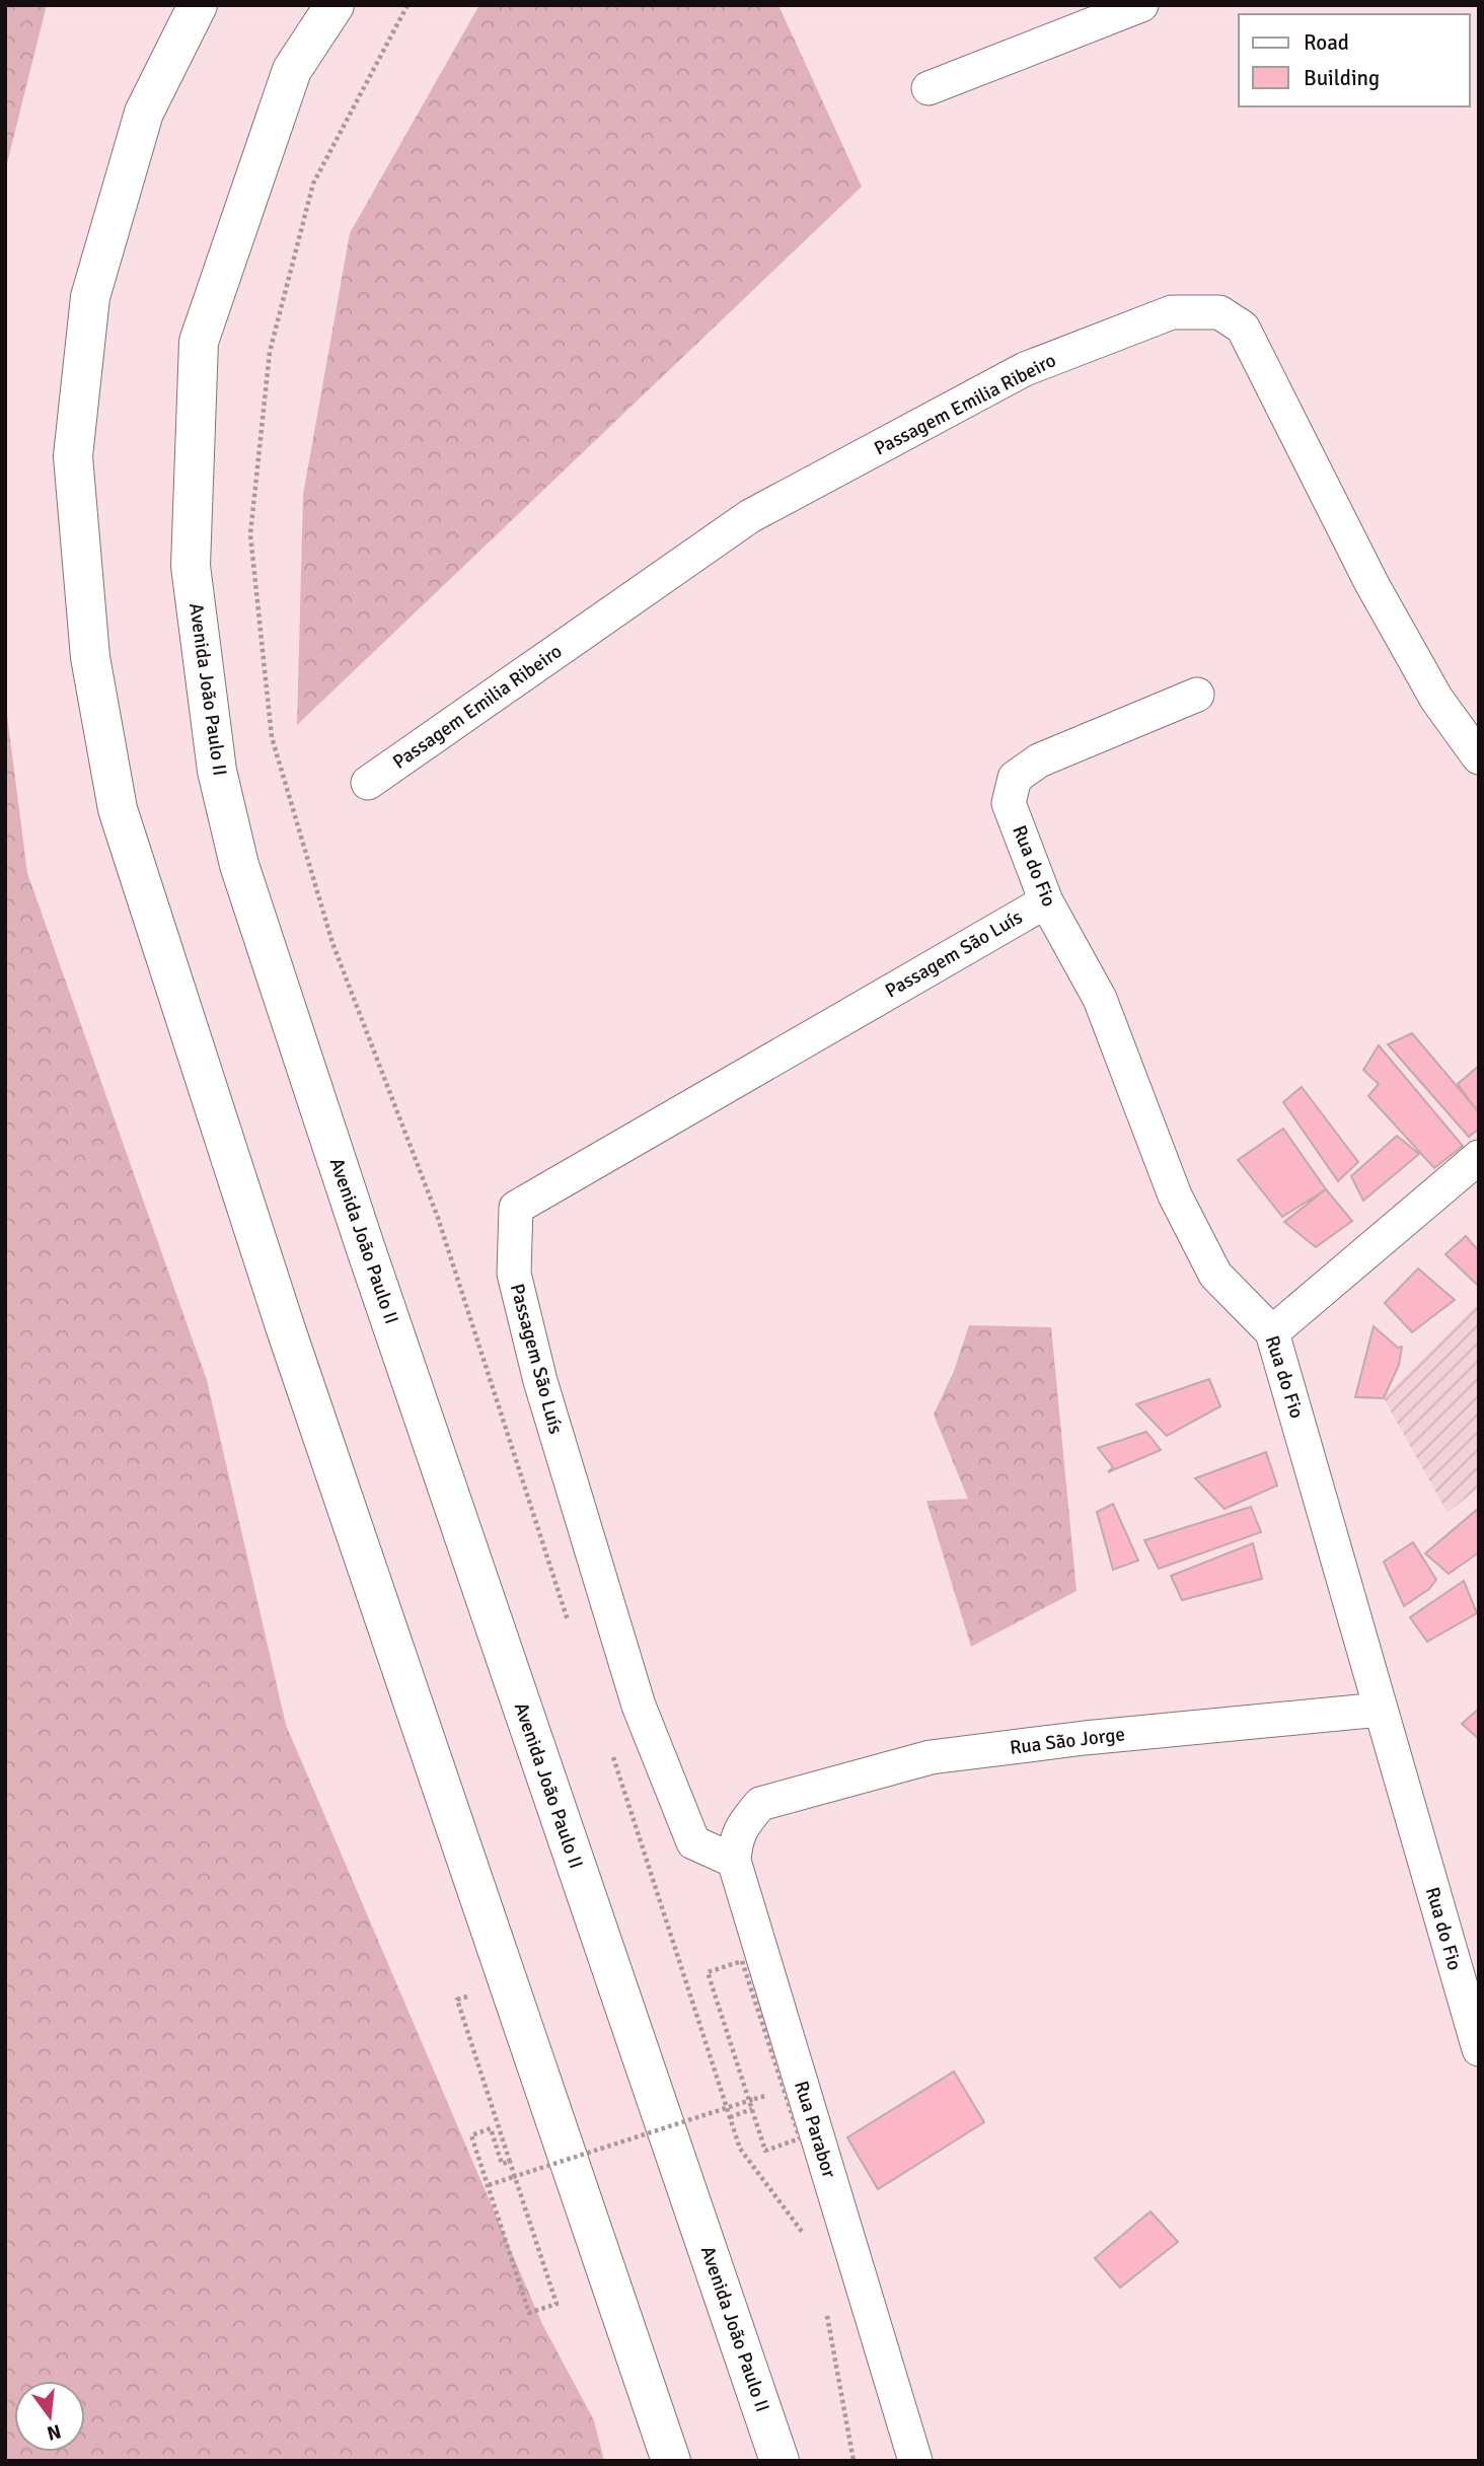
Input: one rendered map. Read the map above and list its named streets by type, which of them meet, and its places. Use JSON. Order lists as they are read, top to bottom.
{
  "streets": {
    "main road": ["Avenida João Paulo II"],
    "street": [
      "Passagem Emilia Ribeiro",
      "Rua do Fio",
      "Passagem São Luís",
      "Rua São Jorge",
      "Rua Parabor"
    ]
  },
  "crossings": [
    ["Rua do Fio", "Passagem São Luís"],
    ["Rua do Fio", "Rua São Jorge"],
    ["Passagem São Luís", "Rua Parabor"],
    ["Rua São Jorge", "Rua Parabor"]
  ],
  "legend": ["Road", "Building"],
  "north": "bottom"
}
